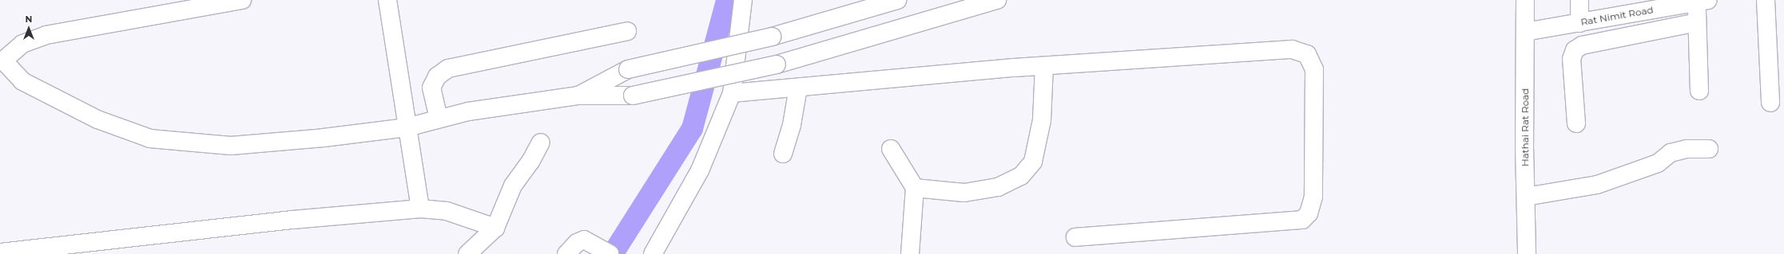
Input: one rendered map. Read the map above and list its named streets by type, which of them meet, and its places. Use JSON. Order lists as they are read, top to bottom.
{
  "streets": {
    "street": ["Rat Nimit Road", "Hathai Rat Road"]
  },
  "crossings": [
    ["Rat Nimit Road", "Hathai Rat Road"]
  ],
  "north": "top"
}
